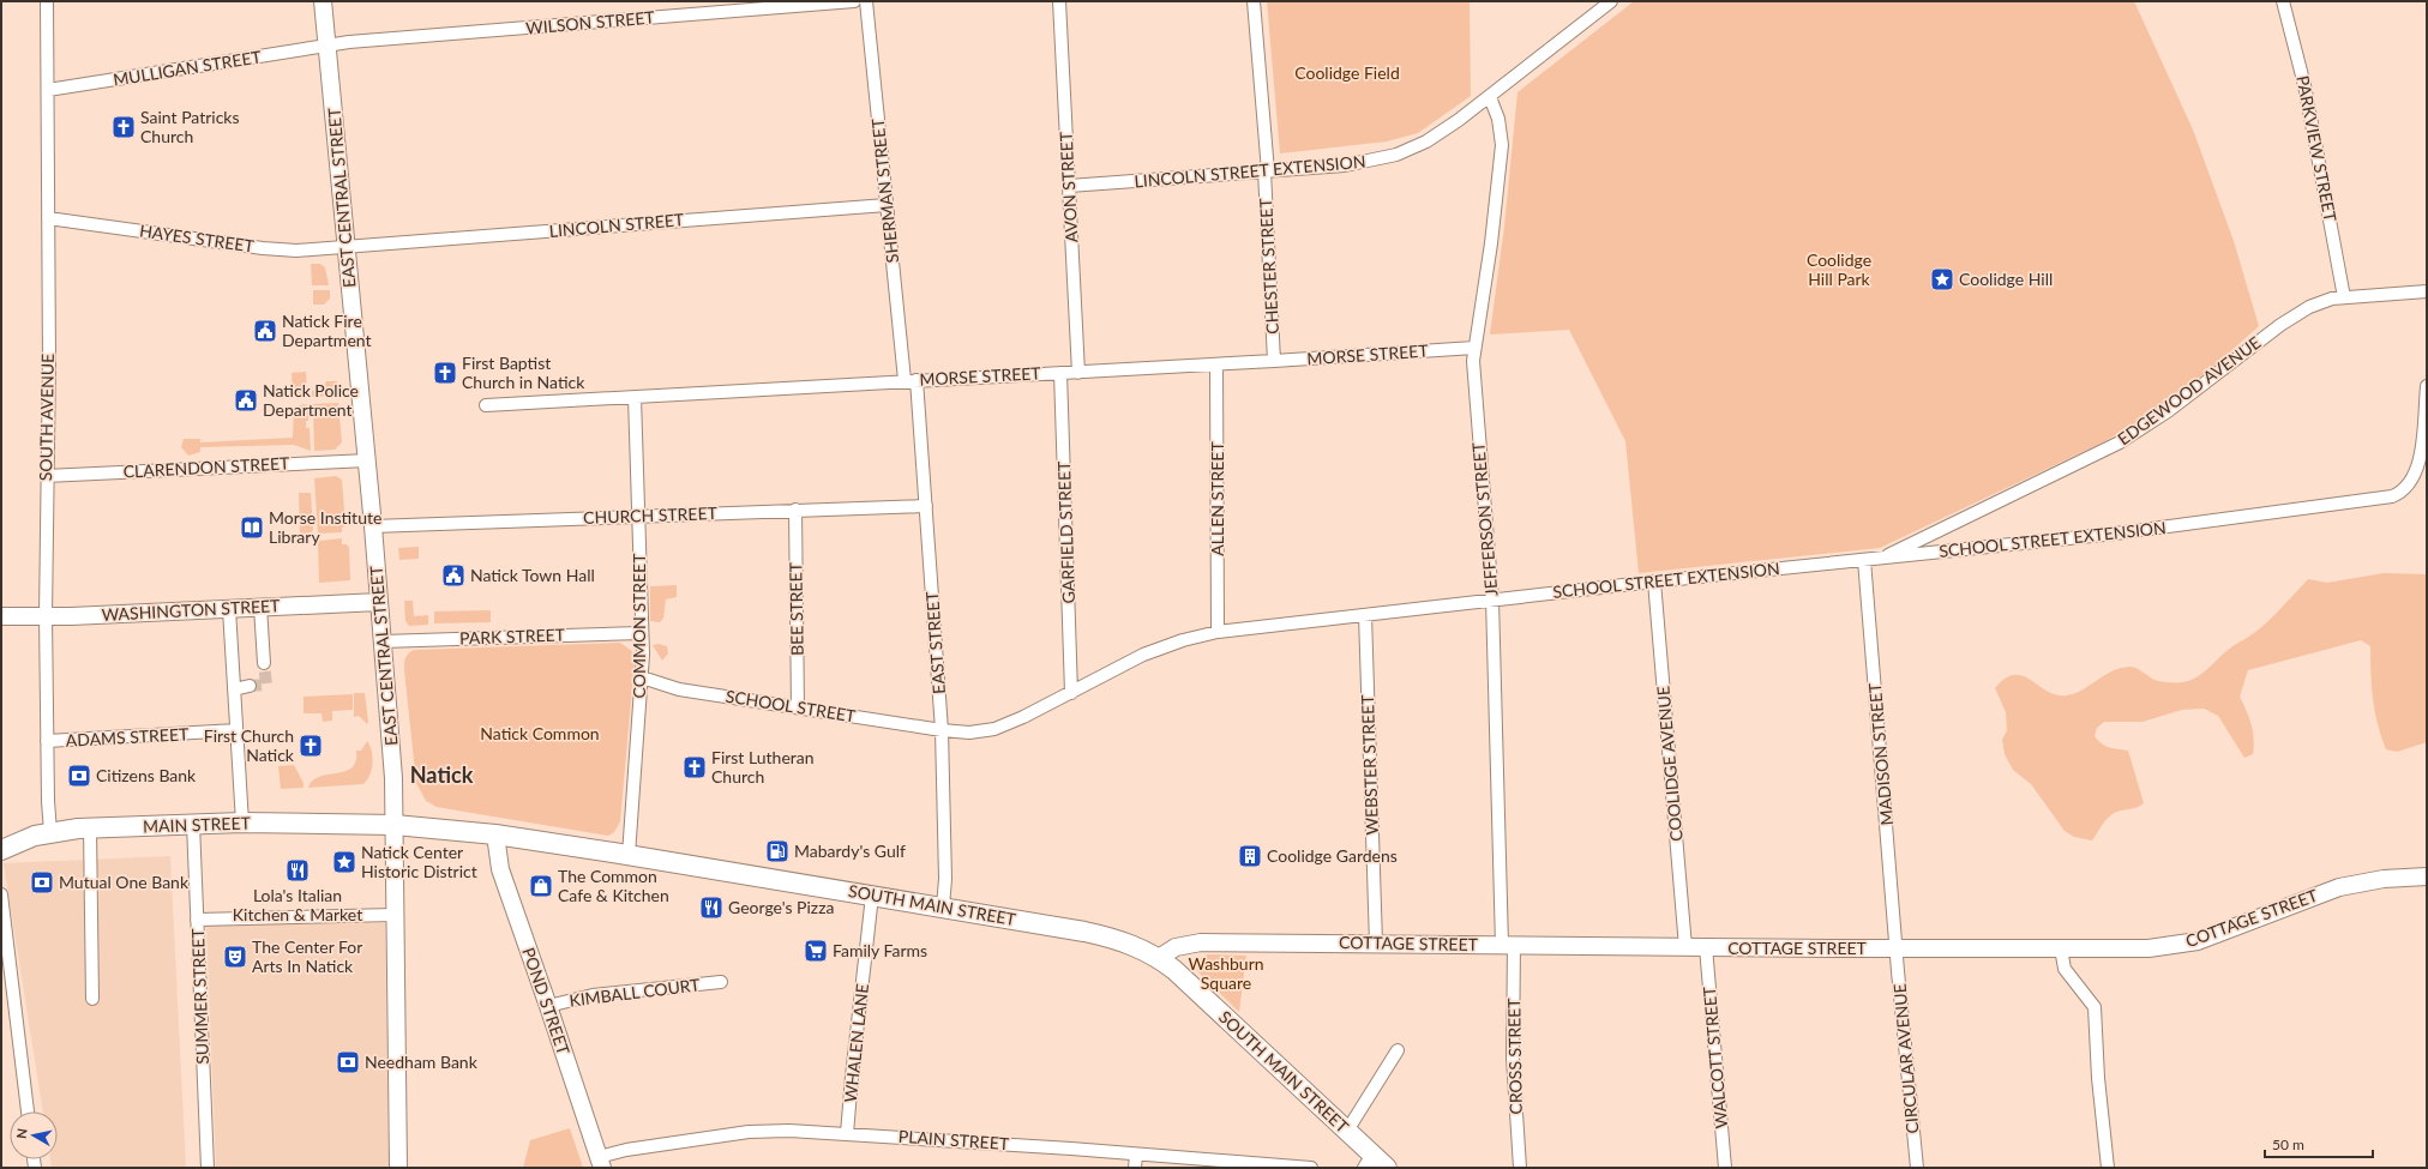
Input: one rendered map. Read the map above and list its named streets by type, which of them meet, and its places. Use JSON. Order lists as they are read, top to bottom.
{
  "streets": {
    "main road": ["MAIN STREET", "SOUTH MAIN STREET"],
    "street": [
      "WILSON STREET",
      "MULLIGAN STREET",
      "PARKVIEW STREET",
      "LINCOLN STREET EXTENSION",
      "AVON STREET",
      "SHERMAN STREET",
      "EAST CENTRAL STREET",
      "LINCOLN STREET",
      "HAYES STREET",
      "CHESTER STREET",
      "MORSE STREET",
      "EDGEWOOD AVENUE",
      "SOUTH AVENUE",
      "CLARENDON STREET",
      "ALLEN STREET",
      "CHURCH STREET",
      "JEFFERSON STREET",
      "GARFIELD STREET",
      "SCHOOL STREET EXTENSION",
      "BEE STREET",
      "WASHINGTON STREET",
      "COMMON STREET",
      "PARK STREET",
      "EAST STREET",
      "SCHOOL STREET",
      "ADAMS STREET",
      "MADISON STREET",
      "COOLIDGE AVENUE",
      "WEBSTER STREET",
      "COTTAGE STREET",
      "KIMBALL COURT",
      "SUMMER STREET",
      "POND STREET",
      "WHALEN LANE",
      "CROSS STREET",
      "WALCOTT STREET",
      "CIRCULAR AVENUE",
      "PLAIN STREET"
    ]
  },
  "crossings": [
    ["WILSON STREET", "MULLIGAN STREET"],
    ["WILSON STREET", "EAST CENTRAL STREET"],
    ["MULLIGAN STREET", "EAST CENTRAL STREET"],
    ["MULLIGAN STREET", "SOUTH AVENUE"],
    ["PARKVIEW STREET", "EDGEWOOD AVENUE"],
    ["LINCOLN STREET EXTENSION", "AVON STREET"],
    ["LINCOLN STREET EXTENSION", "CHESTER STREET"],
    ["LINCOLN STREET EXTENSION", "JEFFERSON STREET"],
    ["AVON STREET", "MORSE STREET"],
    ["SHERMAN STREET", "LINCOLN STREET"],
    ["SHERMAN STREET", "MORSE STREET"],
    ["SHERMAN STREET", "EAST STREET"],
    ["EAST CENTRAL STREET", "LINCOLN STREET"],
    ["EAST CENTRAL STREET", "HAYES STREET"],
    ["EAST CENTRAL STREET", "CLARENDON STREET"],
    ["EAST CENTRAL STREET", "CHURCH STREET"],
    ["EAST CENTRAL STREET", "WASHINGTON STREET"],
    ["EAST CENTRAL STREET", "PARK STREET"],
    ["EAST CENTRAL STREET", "MAIN STREET"],
    ["EAST CENTRAL STREET", "SOUTH MAIN STREET"],
    ["LINCOLN STREET", "HAYES STREET"],
    ["HAYES STREET", "SOUTH AVENUE"],
    ["CHESTER STREET", "MORSE STREET"],
    ["MORSE STREET", "ALLEN STREET"],
    ["MORSE STREET", "JEFFERSON STREET"],
    ["MORSE STREET", "GARFIELD STREET"],
    ["MORSE STREET", "COMMON STREET"],
    ["MORSE STREET", "EAST STREET"],
    ["EDGEWOOD AVENUE", "SCHOOL STREET EXTENSION"],
    ["SOUTH AVENUE", "CLARENDON STREET"],
    ["SOUTH AVENUE", "WASHINGTON STREET"],
    ["SOUTH AVENUE", "ADAMS STREET"],
    ["SOUTH AVENUE", "MAIN STREET"],
    ["ALLEN STREET", "SCHOOL STREET EXTENSION"],
    ["CHURCH STREET", "BEE STREET"],
    ["CHURCH STREET", "COMMON STREET"],
    ["CHURCH STREET", "EAST STREET"],
    ["JEFFERSON STREET", "SCHOOL STREET EXTENSION"],
    ["JEFFERSON STREET", "COTTAGE STREET"],
    ["JEFFERSON STREET", "CROSS STREET"],
    ["GARFIELD STREET", "SCHOOL STREET EXTENSION"],
    ["SCHOOL STREET EXTENSION", "EAST STREET"],
    ["SCHOOL STREET EXTENSION", "SCHOOL STREET"],
    ["SCHOOL STREET EXTENSION", "MADISON STREET"],
    ["SCHOOL STREET EXTENSION", "COOLIDGE AVENUE"],
    ["SCHOOL STREET EXTENSION", "WEBSTER STREET"],
    ["BEE STREET", "SCHOOL STREET"],
    ["COMMON STREET", "PARK STREET"],
    ["COMMON STREET", "SCHOOL STREET"],
    ["COMMON STREET", "SOUTH MAIN STREET"],
    ["EAST STREET", "SCHOOL STREET"],
    ["EAST STREET", "SOUTH MAIN STREET"],
    ["MADISON STREET", "COTTAGE STREET"],
    ["MADISON STREET", "CIRCULAR AVENUE"],
    ["COOLIDGE AVENUE", "COTTAGE STREET"],
    ["WEBSTER STREET", "COTTAGE STREET"],
    ["MAIN STREET", "SOUTH MAIN STREET"],
    ["MAIN STREET", "SUMMER STREET"],
    ["SOUTH MAIN STREET", "COTTAGE STREET"],
    ["SOUTH MAIN STREET", "POND STREET"],
    ["SOUTH MAIN STREET", "WHALEN LANE"],
    ["COTTAGE STREET", "CROSS STREET"],
    ["COTTAGE STREET", "WALCOTT STREET"],
    ["COTTAGE STREET", "CIRCULAR AVENUE"],
    ["KIMBALL COURT", "POND STREET"],
    ["POND STREET", "PLAIN STREET"],
    ["WHALEN LANE", "PLAIN STREET"]
  ],
  "districts": ["Natick"],
  "parks": [
    "Coolidge Field",
    "Coolidge Hill Park",
    "Natick Common",
    "Washburn Square"
  ],
  "places": {
    "church": [
      "Saint Patricks Church",
      "First Baptist Church in Natick",
      "First Church Natick",
      "First Lutheran Church"
    ],
    "place": ["Coolidge Hill", "Natick Center Historic District"],
    "public building": ["Natick Fire Department", "Natick Police Department", "Natick Town Hall"],
    "library": ["Morse Institute Library"],
    "bank": ["Citizens Bank", "Mutual One Bank", "Needham Bank"],
    "fuel station": ["Mabardy's Gulf"],
    "building": ["Coolidge Gardens"],
    "restaurant": ["Lola's Italian Kitchen & Market", "George's Pizza"],
    "shop": ["The Common Cafe & Kitchen"],
    "supermarket": ["Family Farms"],
    "theatre": ["The Center For Arts In Natick"]
  },
  "scale_bar": "50 m",
  "north": "left"
}
